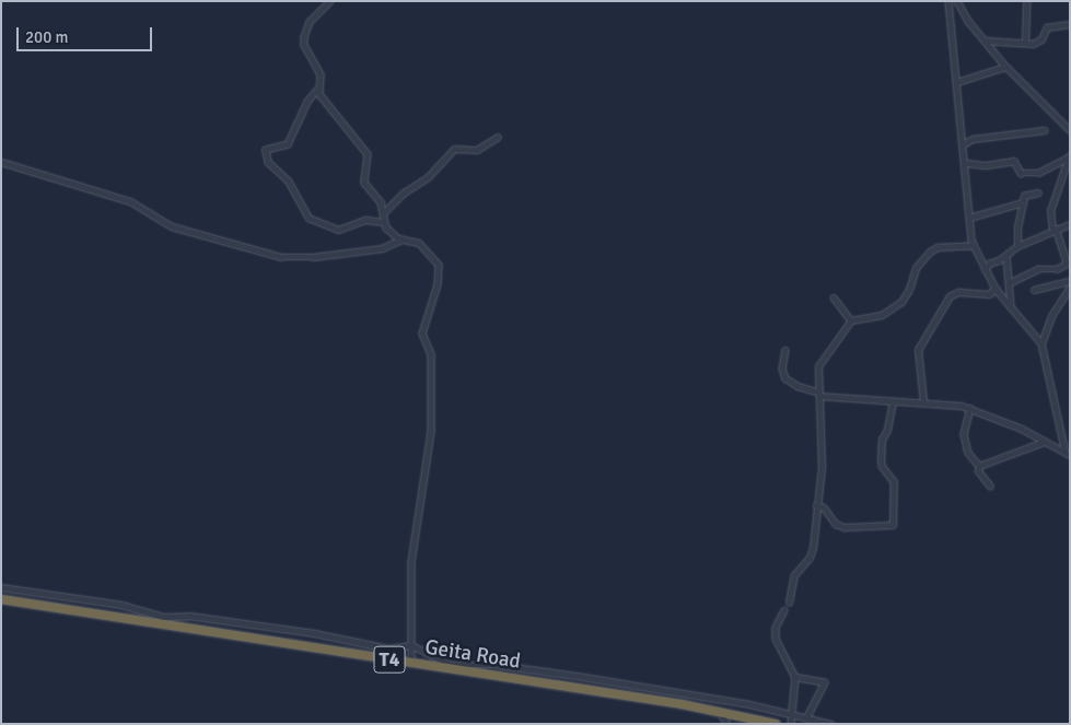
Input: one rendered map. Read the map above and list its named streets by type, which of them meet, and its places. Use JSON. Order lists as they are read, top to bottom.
{
  "streets": {
    "highway": ["Geita Road", "T4"]
  },
  "scale_bar": "200 m"
}
